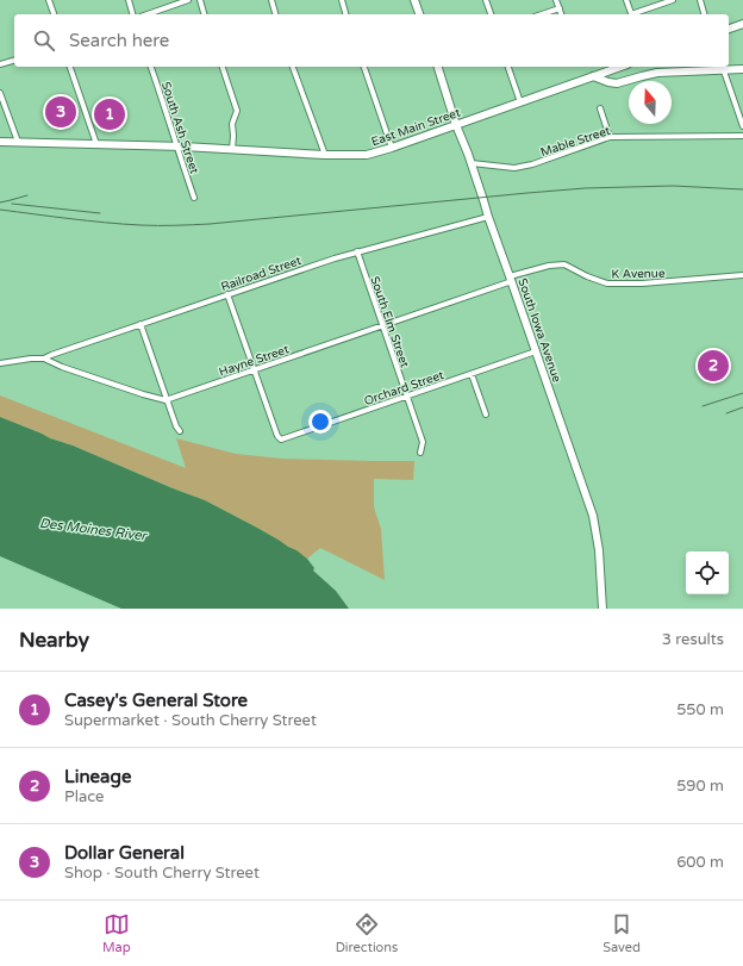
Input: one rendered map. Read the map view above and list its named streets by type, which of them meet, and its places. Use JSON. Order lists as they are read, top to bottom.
{
  "streets": {
    "main road": ["East Main Street", "South Iowa Avenue"],
    "street": [
      "South Ash Street",
      "Mable Street",
      "Railroad Street",
      "K Avenue",
      "South Elm Street",
      "Hayne Street",
      "Orchard Street"
    ]
  },
  "crossings": [
    ["East Main Street", "South Ash Street"],
    ["East Main Street", "South Iowa Avenue"],
    ["Mable Street", "South Iowa Avenue"],
    ["Railroad Street", "South Elm Street"],
    ["Railroad Street", "South Iowa Avenue"],
    ["K Avenue", "South Iowa Avenue"],
    ["K Avenue", "Hayne Street"],
    ["South Elm Street", "Hayne Street"],
    ["South Elm Street", "Orchard Street"],
    ["South Iowa Avenue", "Hayne Street"],
    ["South Iowa Avenue", "Orchard Street"],
    ["Hayne Street", "Orchard Street"]
  ],
  "water": ["Des Moines River"],
  "north": "top",
  "page": {
    "search": "Search here",
    "pins": ["3", "1", "2"],
    "heading": ["Nearby", "3 results"],
    "list": [
      {
        "mark": "1",
        "name": "Casey's General Store",
        "note": "Supermarket · South Cherry Street",
        "value": "550 m"
      },
      {
        "mark": "2",
        "name": "Lineage",
        "note": "Place",
        "value": "590 m"
      },
      {
        "mark": "3",
        "name": "Dollar General",
        "note": "Shop · South Cherry Street",
        "value": "600 m"
      }
    ],
    "nav": ["Map", "Directions", "Saved"]
  }
}
